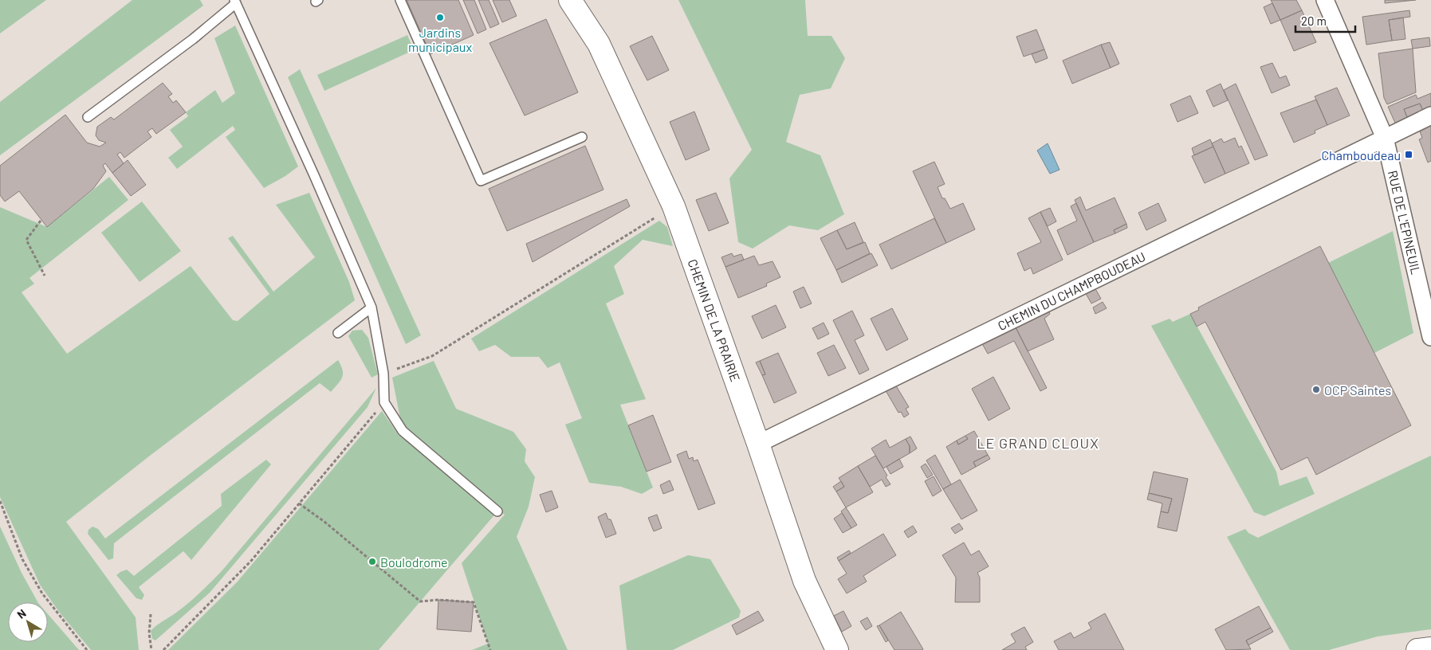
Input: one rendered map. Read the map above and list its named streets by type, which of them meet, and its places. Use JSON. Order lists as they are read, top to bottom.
{
  "streets": {
    "street": ["RUE DE L'EPINEUIL", "CHEMIN DU CHAMPBOUDEAU", "CHEMIN DE LA PRAIRIE"]
  },
  "crossings": [
    ["RUE DE L'EPINEUIL", "CHEMIN DU CHAMPBOUDEAU"],
    ["CHEMIN DU CHAMPBOUDEAU", "CHEMIN DE LA PRAIRIE"]
  ],
  "districts": ["LE GRAND CLOUX"],
  "places": {
    "other": ["Jardins municipaux", "OCP Saintes", "Boulodrome"],
    "transit": ["Chamboudeau"]
  },
  "scale_bar": "20 m",
  "north": "top left"
}
